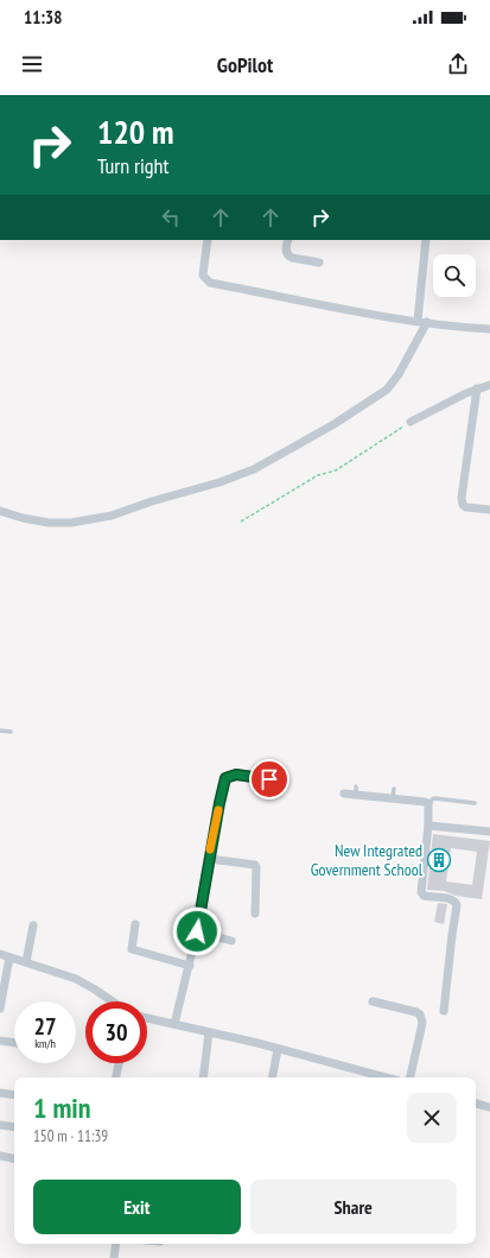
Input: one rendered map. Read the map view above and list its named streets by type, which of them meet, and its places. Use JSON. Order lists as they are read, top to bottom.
{
  "places": {
    "building": ["New Integrated Government School"]
  },
  "page": {
    "status": "11:38",
    "header": "GoPilot",
    "turn": ["120 m", "Turn right"],
    "speed": "27 km/h",
    "limit": "30",
    "heading": ["1 min", "150 m · 11:39"],
    "buttons": ["Exit", "Share"]
  }
}
